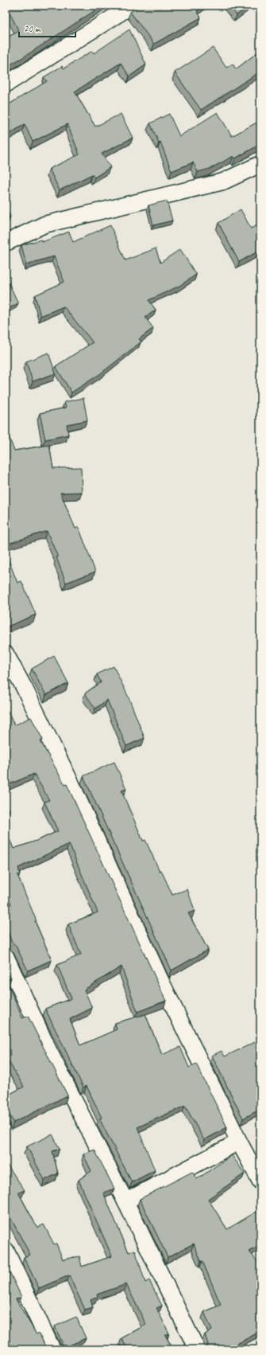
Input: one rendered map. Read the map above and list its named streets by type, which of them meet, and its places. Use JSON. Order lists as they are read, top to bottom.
{
  "scale_bar": "20 m"
}
